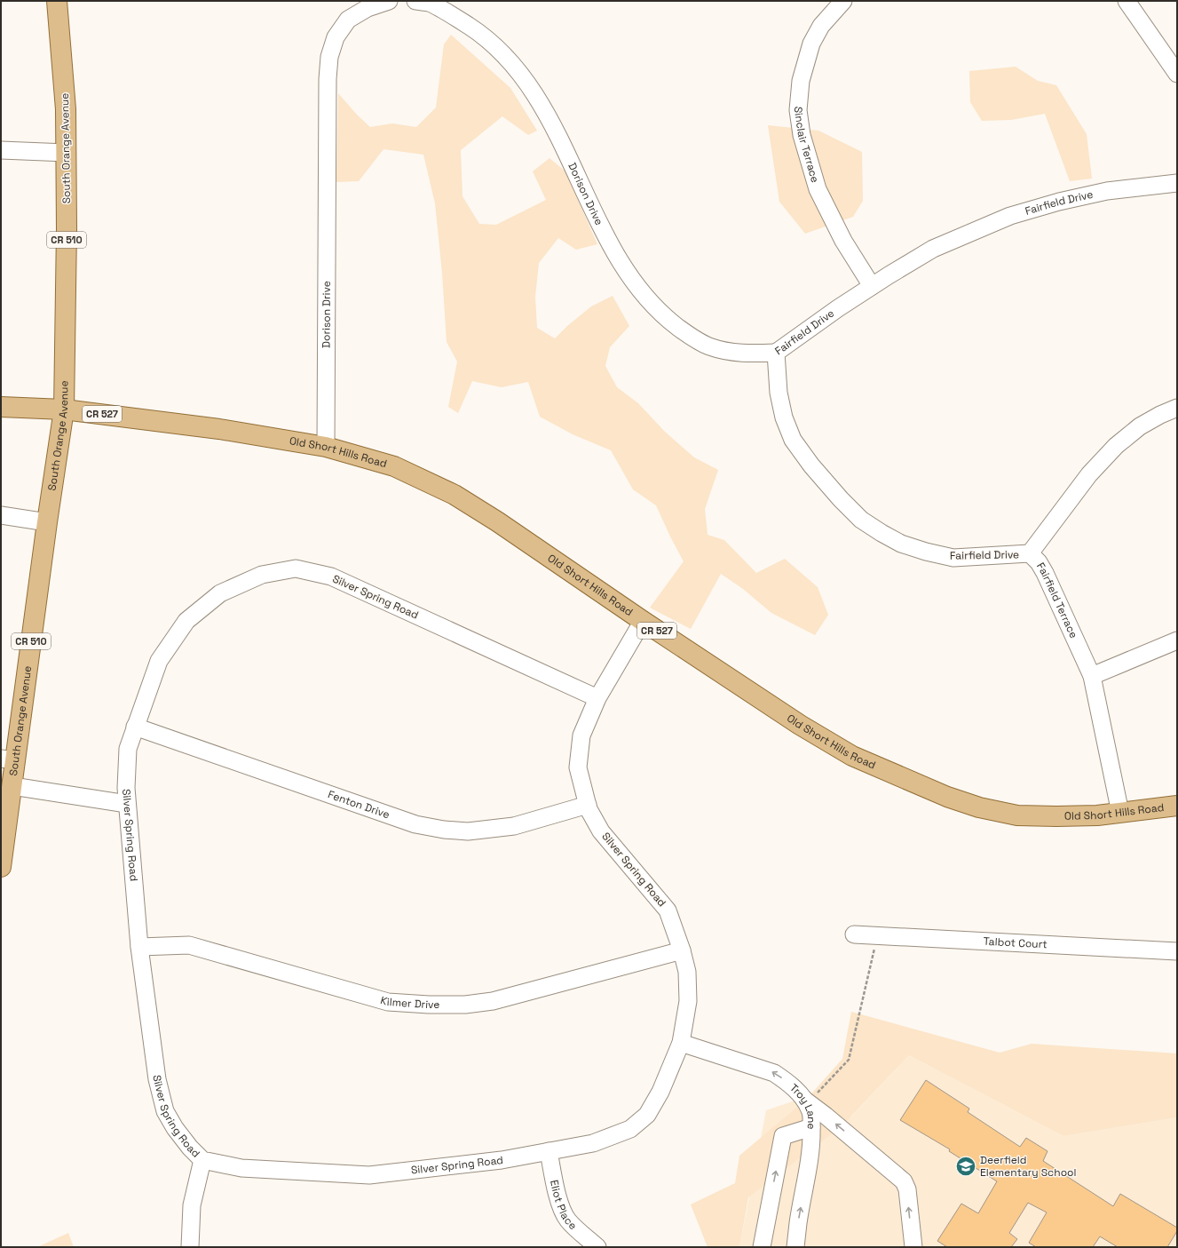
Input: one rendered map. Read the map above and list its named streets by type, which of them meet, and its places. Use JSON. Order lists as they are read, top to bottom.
{
  "streets": {
    "main road": [
      "South Orange Avenue",
      "CR 510",
      "CR 527",
      "Old Short Hills Road"
    ],
    "street": [
      "Sinclair Terrace",
      "Dorison Drive",
      "Fairfield Drive",
      "Silver Spring Road",
      "Fairfield Terrace",
      "Fenton Drive",
      "Talbot Court",
      "Kilmer Drive",
      "Troy Lane",
      "Eliot Place"
    ]
  },
  "crossings": [
    ["Sinclair Terrace", "Fairfield Drive"],
    ["South Orange Avenue", "Old Short Hills Road"],
    ["Dorison Drive", "Fairfield Drive"],
    ["Dorison Drive", "Old Short Hills Road"],
    ["Fairfield Drive", "Fairfield Terrace"],
    ["Old Short Hills Road", "Silver Spring Road"],
    ["Old Short Hills Road", "Fairfield Terrace"],
    ["Silver Spring Road", "Fenton Drive"],
    ["Silver Spring Road", "Kilmer Drive"],
    ["Silver Spring Road", "Troy Lane"],
    ["Silver Spring Road", "Eliot Place"]
  ],
  "places": {
    "school or university": ["Deerfield Elementary School"]
  }
}
